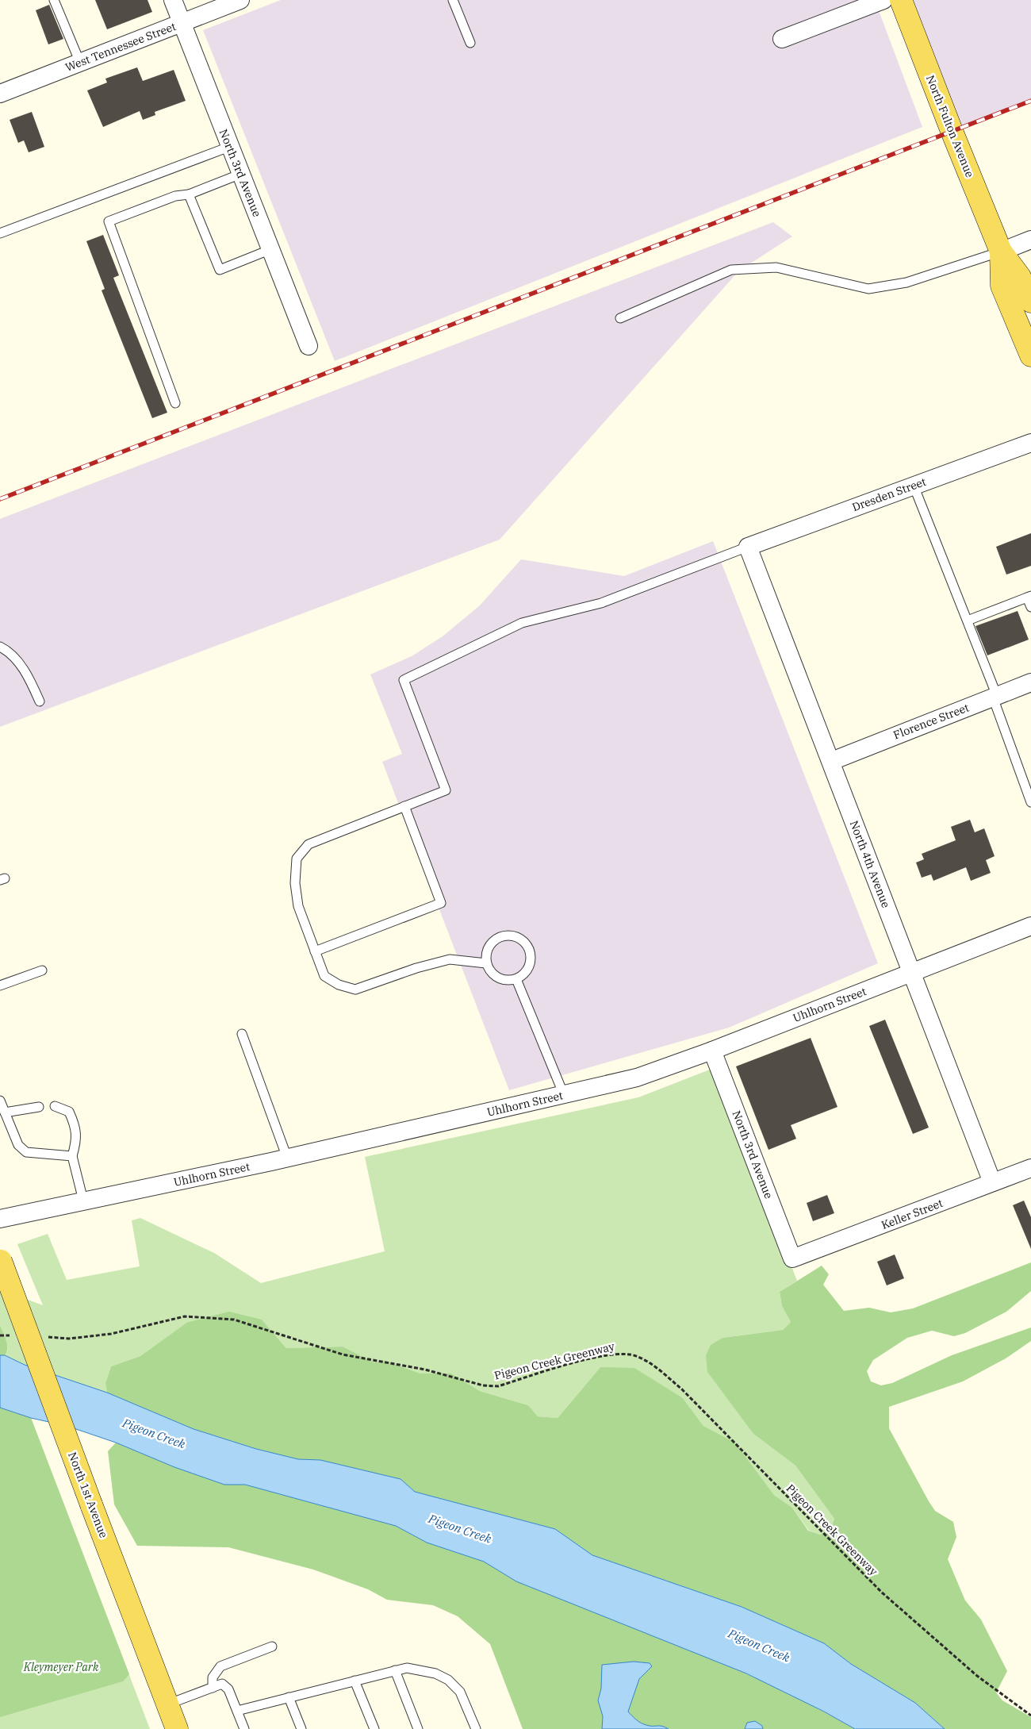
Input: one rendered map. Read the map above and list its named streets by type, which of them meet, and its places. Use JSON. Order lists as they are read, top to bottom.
{
  "streets": {
    "main road": ["North Fulton Avenue", "North 1st Avenue"],
    "street": [
      "West Tennessee Street",
      "North 3rd Avenue",
      "Dresden Street",
      "Florence Street",
      "North 4th Avenue",
      "Uhlhorn Street",
      "Keller Street"
    ],
    "path": ["Pigeon Creek Greenway"]
  },
  "crossings": [
    ["West Tennessee Street", "North 3rd Avenue"],
    ["North 3rd Avenue", "Uhlhorn Street"],
    ["North 3rd Avenue", "Keller Street"],
    ["Dresden Street", "North 4th Avenue"],
    ["Florence Street", "North 4th Avenue"],
    ["North 4th Avenue", "Uhlhorn Street"],
    ["North 4th Avenue", "Keller Street"]
  ],
  "water": ["Pigeon Creek"],
  "parks": ["Kleymeyer Park"]
}
